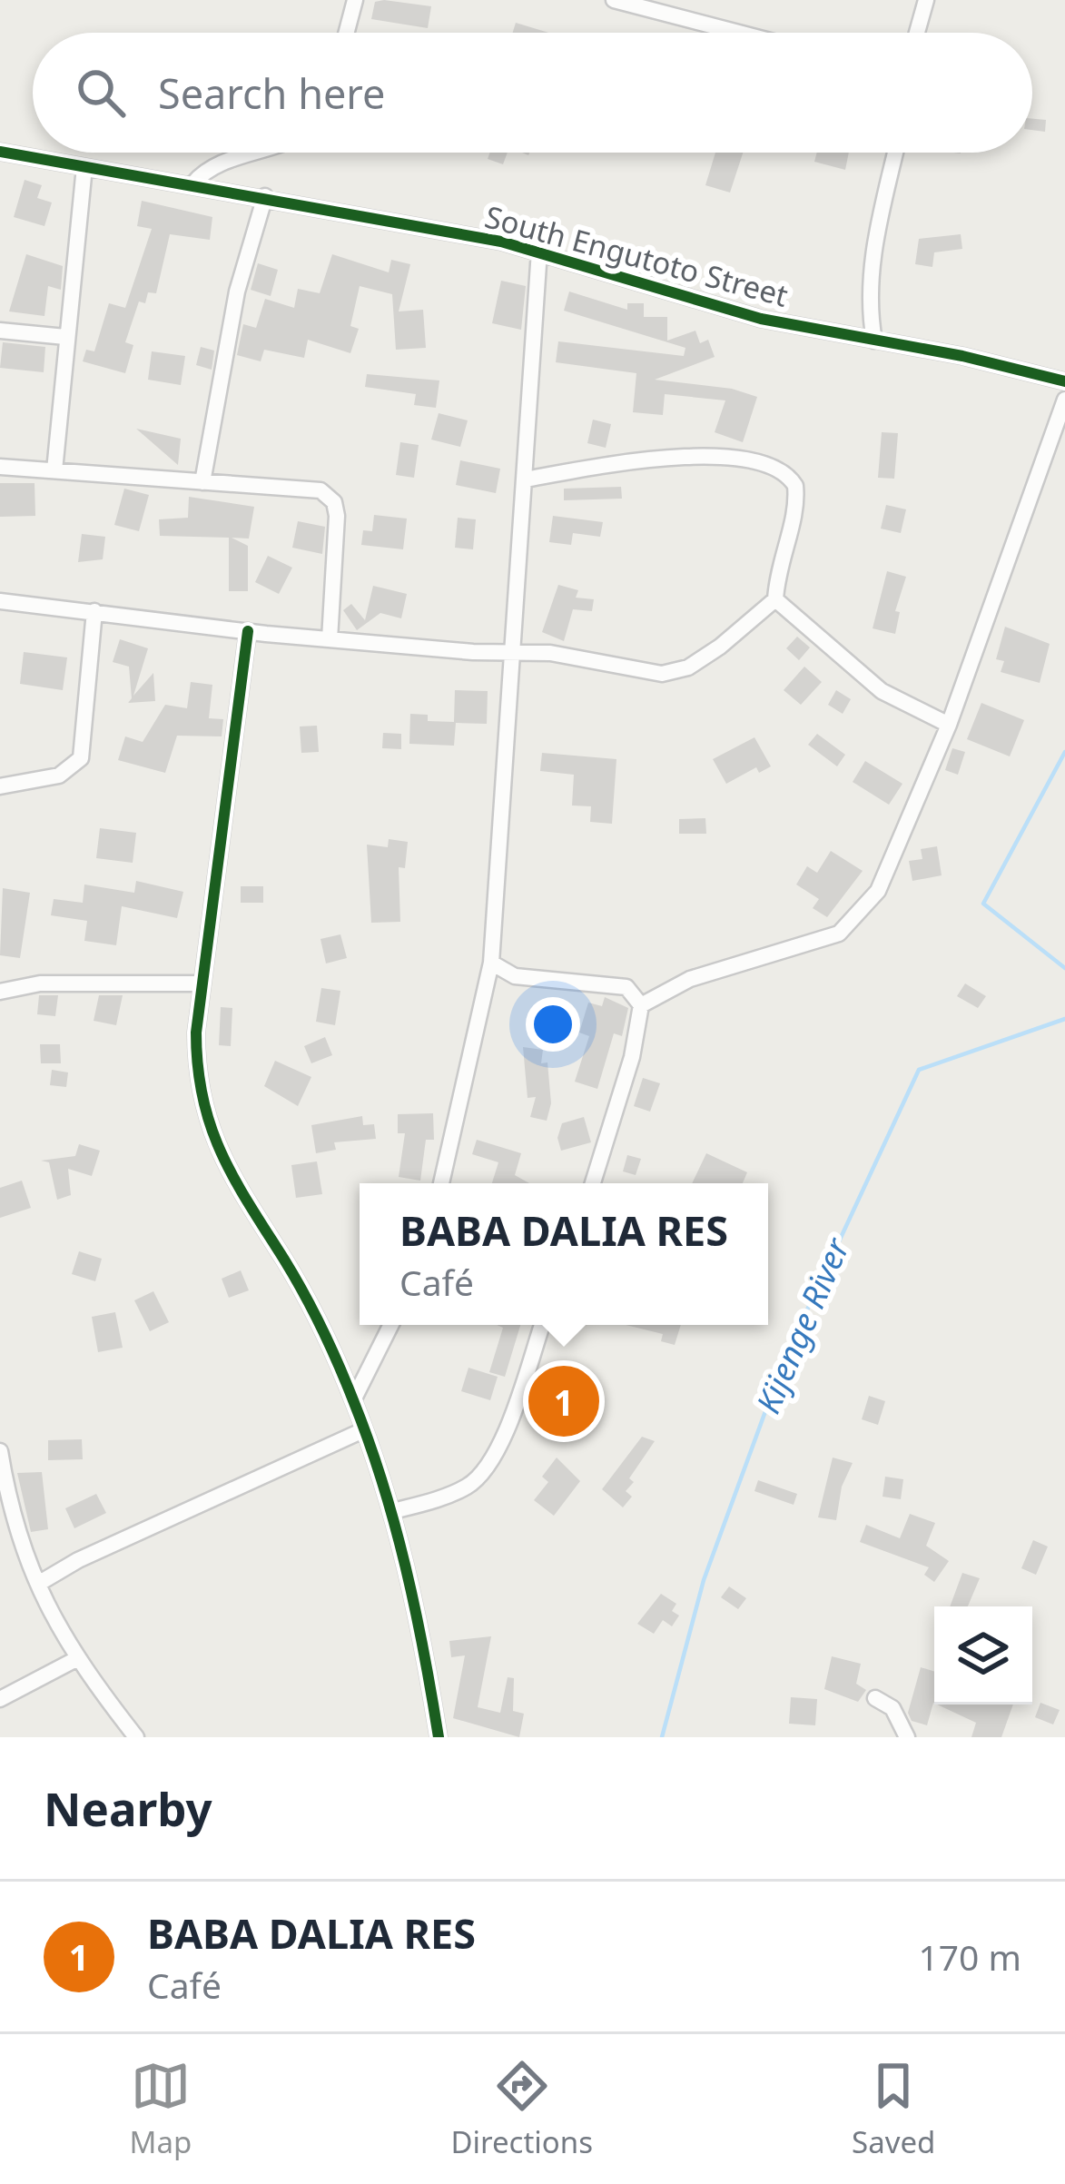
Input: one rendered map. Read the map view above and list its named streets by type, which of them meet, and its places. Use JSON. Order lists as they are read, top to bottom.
{
  "streets": {
    "street": ["South Engutoto Street"]
  },
  "water": ["Kijenge River"],
  "page": {
    "search": "Search here",
    "popup": ["BABA DALIA RES", "Café"],
    "pins": "1",
    "heading": "Nearby",
    "list": [
      {
        "mark": "1",
        "name": "BABA DALIA RES",
        "note": "Café",
        "value": "170 m"
      }
    ],
    "nav": ["Map", "Directions", "Saved"]
  }
}
